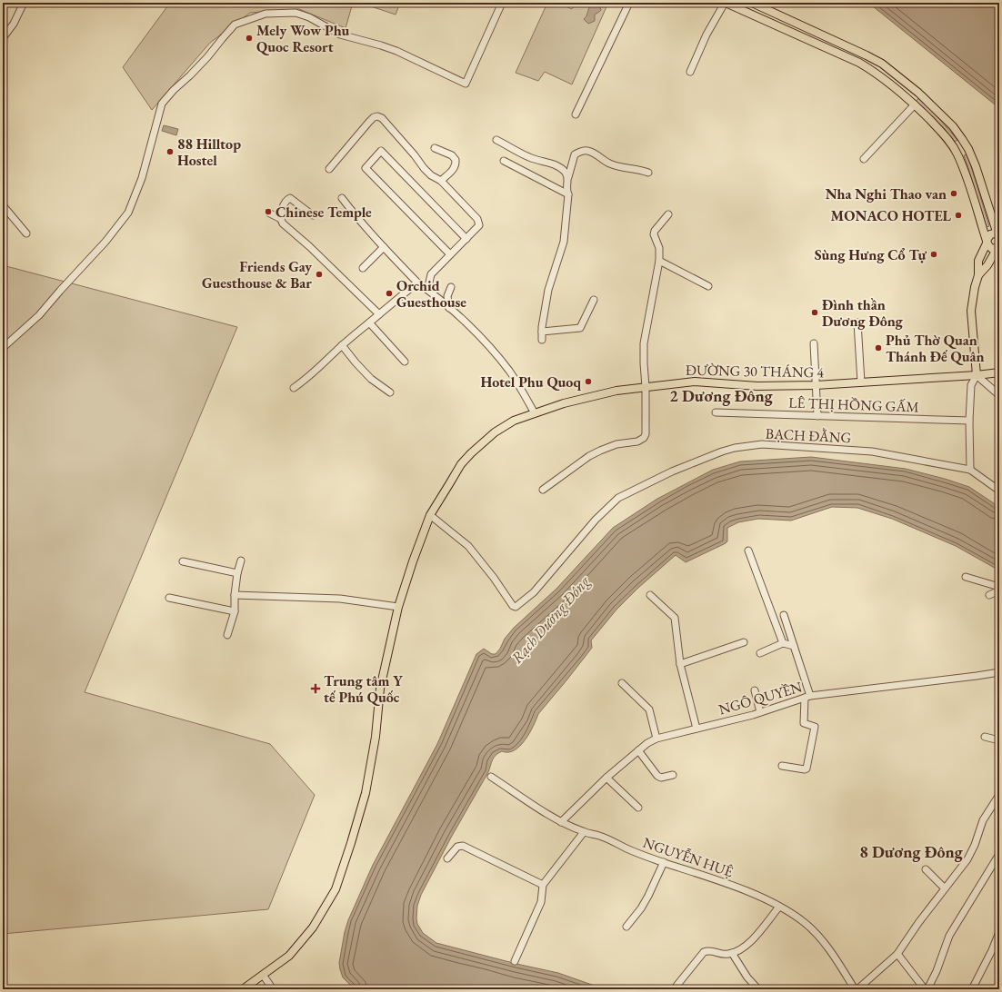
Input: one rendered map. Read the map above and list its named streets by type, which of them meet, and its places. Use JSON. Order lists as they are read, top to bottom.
{
  "streets": {
    "main road": ["ĐƯỜNG 30 THÁNG 4"],
    "street": [
      "LÊ THỊ HỒNG GẤM",
      "BẠCH ĐẰNG",
      "NGÔ QUYỀN",
      "NGUYỄN HUỆ"
    ]
  },
  "crossings": [
    ["ĐƯỜNG 30 THÁNG 4", "BẠCH ĐẰNG"],
    ["NGÔ QUYỀN", "NGUYỄN HUỆ"]
  ],
  "districts": ["2 Dương Đông", "8 Dương Đông"],
  "water": ["Rạch Dương Đông"],
  "places": {
    "other": [
      "Mely Wow Phu Quoc Resort",
      "88 Hilltop Hostel",
      "Nha Nghi Thao van",
      "Chinese Temple",
      "MONACO HOTEL",
      "Sùng Hưng Cổ Tự",
      "Friends Gay Guesthouse & Bar",
      "Orchid Guesthouse",
      "Đình thần Dương Đông",
      "Phủ Thờ Quan Thánh Đế Quân",
      "Hotel Phu Quoq"
    ],
    "health": ["Trung tâm Y tế Phú Quốc"]
  }
}
